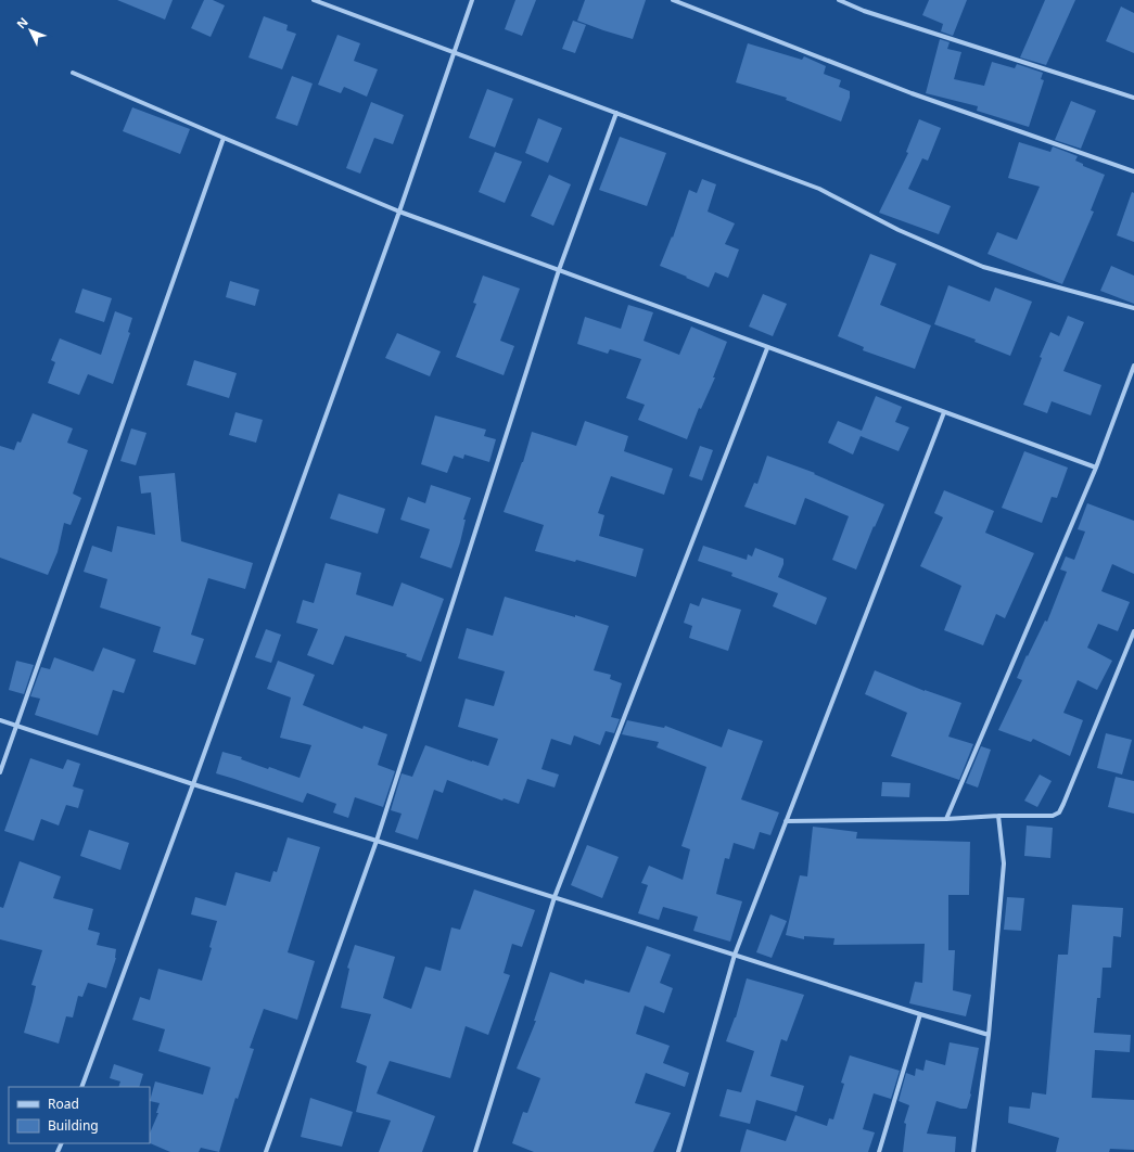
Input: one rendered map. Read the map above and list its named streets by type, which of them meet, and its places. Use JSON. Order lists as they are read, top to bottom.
{
  "legend": ["Road", "Building"],
  "north": "top left"
}
